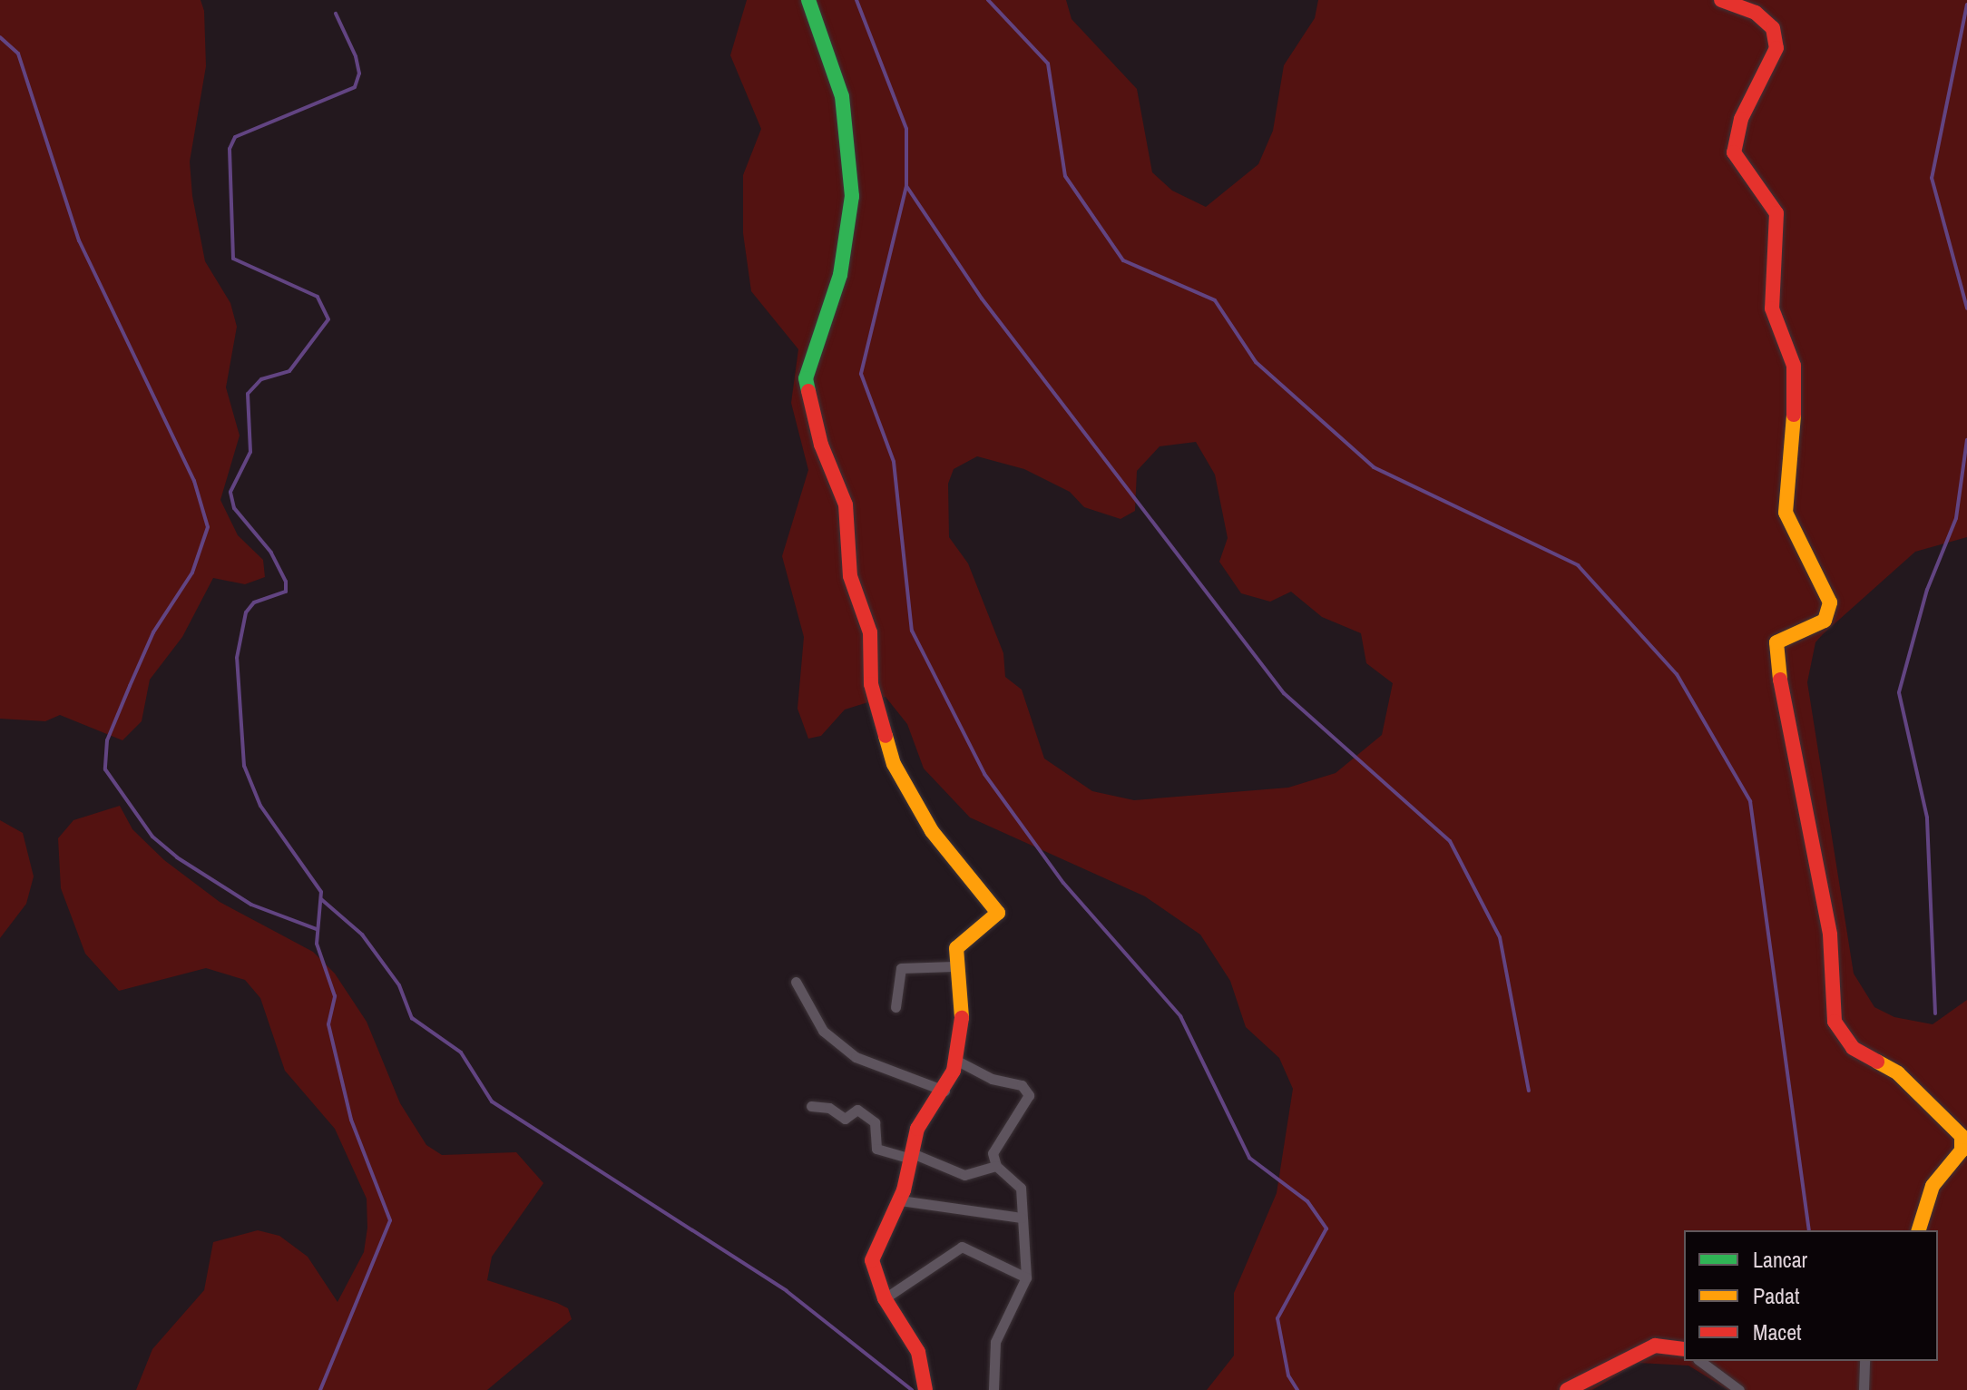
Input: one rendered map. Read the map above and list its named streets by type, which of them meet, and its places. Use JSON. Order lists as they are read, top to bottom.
{
  "legend": ["Lancar", "Padat", "Macet"]
}
